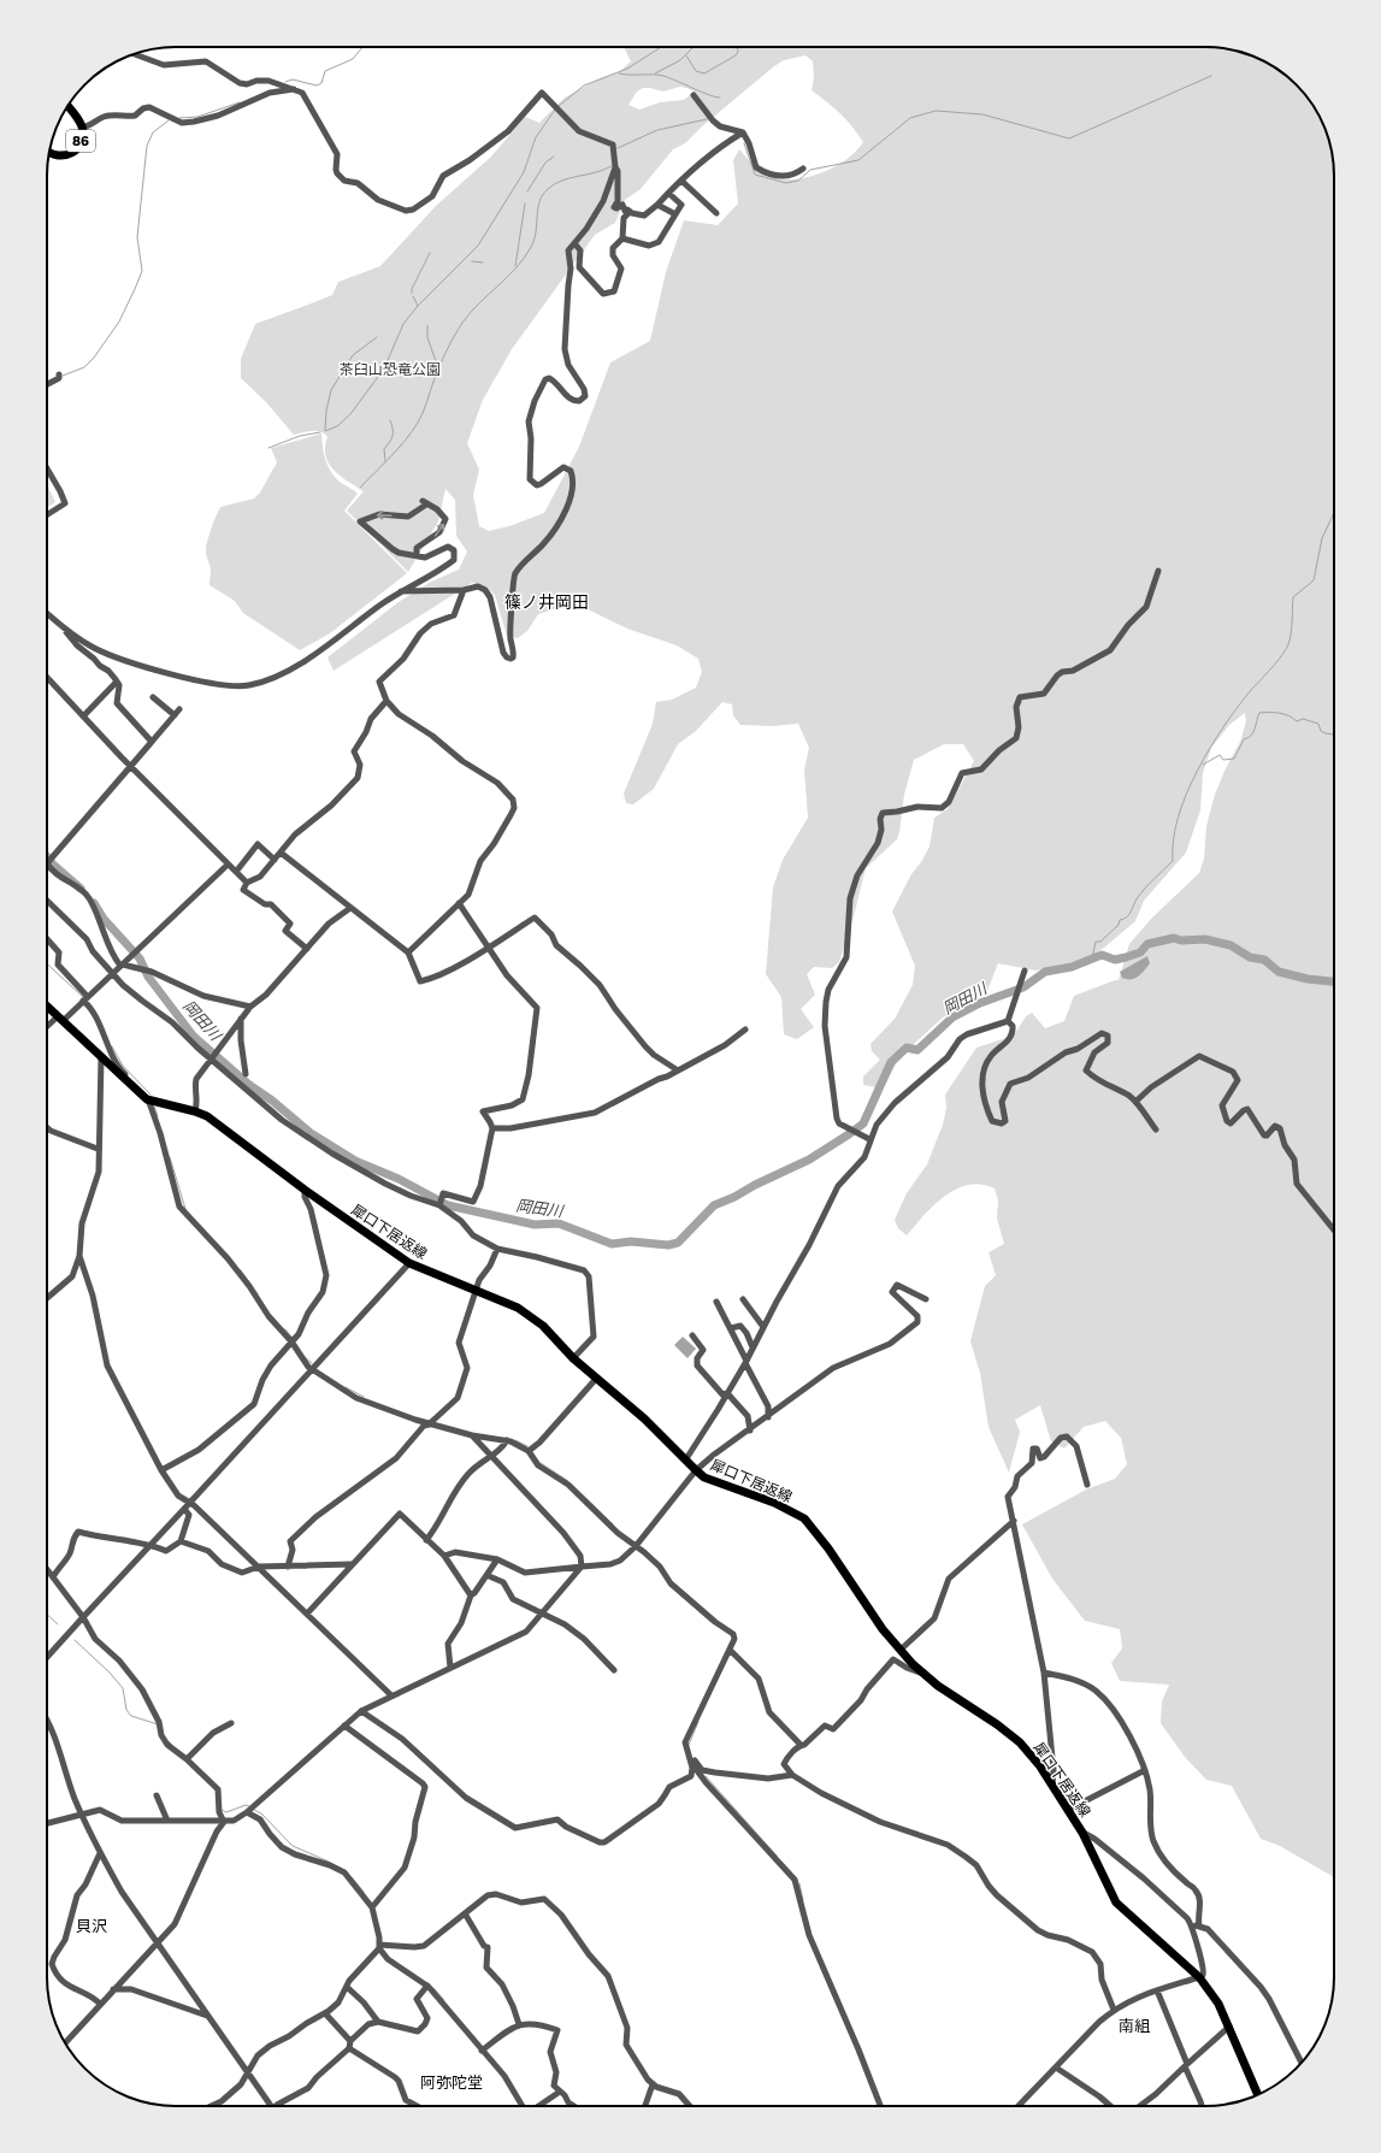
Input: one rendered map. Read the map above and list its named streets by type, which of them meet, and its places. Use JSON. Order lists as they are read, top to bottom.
{
  "streets": {
    "main road": ["86", "犀口下居返線"]
  },
  "districts": [
    "篠ノ井岡田",
    "貝沢",
    "南組",
    "阿弥陀堂"
  ],
  "water": ["岡田川"],
  "parks": ["茶臼山恐竜公園"]
}
